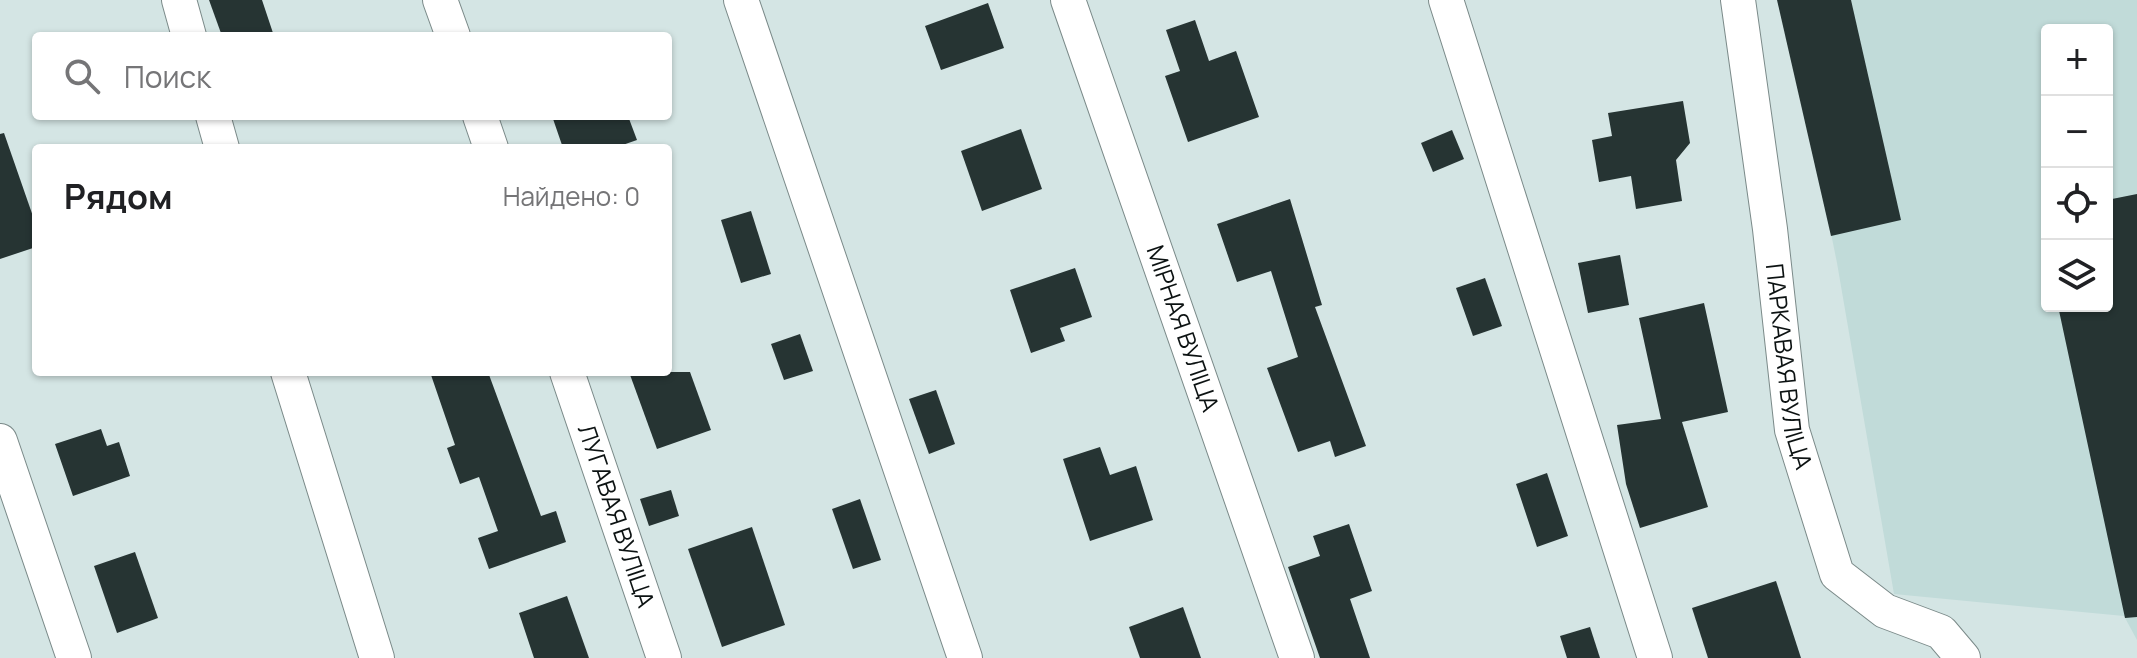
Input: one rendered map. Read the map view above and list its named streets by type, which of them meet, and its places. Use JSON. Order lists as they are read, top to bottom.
{
  "streets": {
    "street": ["МІРНАЯ ВУЛІЦА", "ПАРКАВАЯ ВУЛІЦА", "ЛУГАВАЯ ВУЛІЦА"]
  },
  "page": {
    "map_buttons": ["+", "−"],
    "search": "Поиск",
    "heading": ["Рядом", "Найдено: 0"]
  }
}
